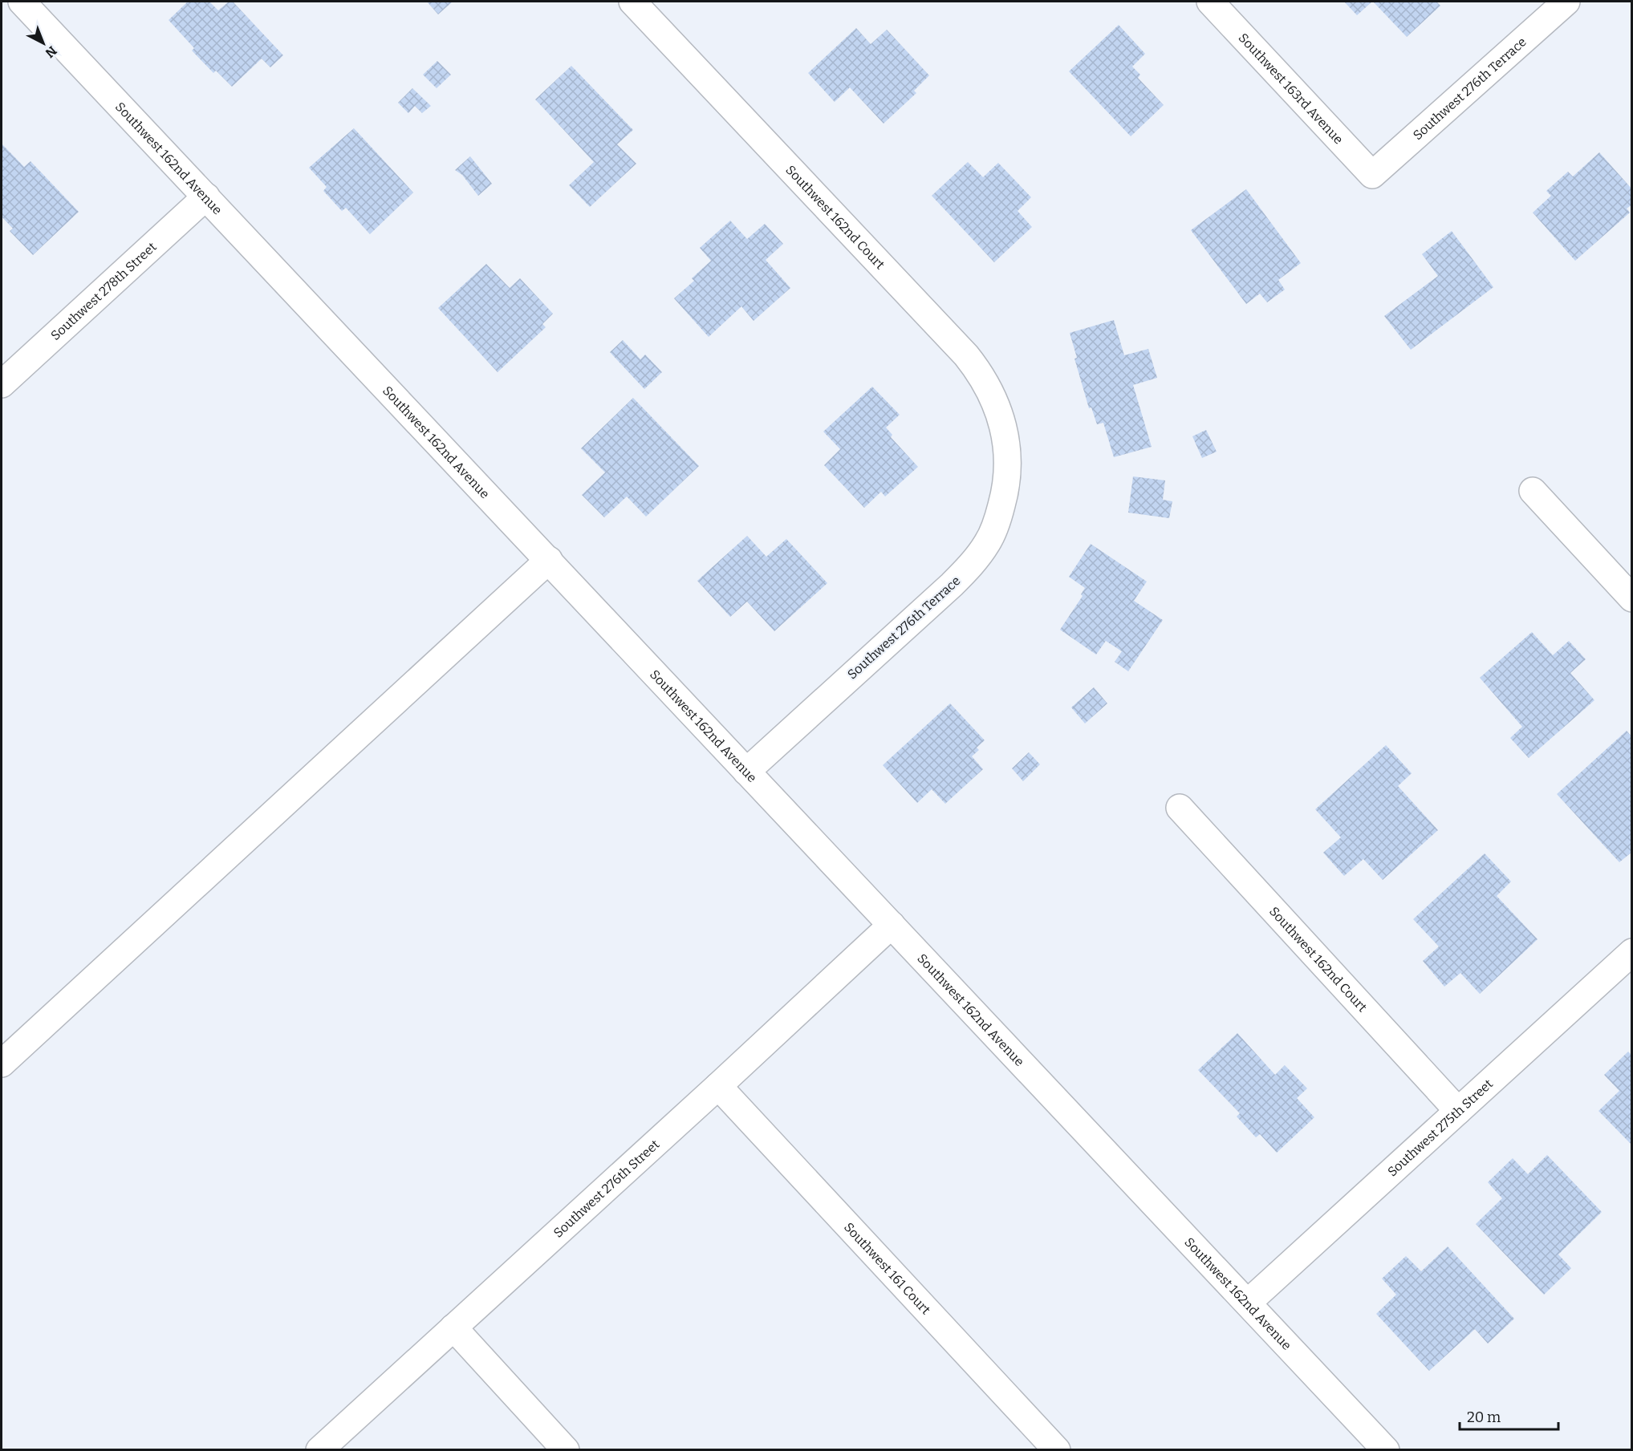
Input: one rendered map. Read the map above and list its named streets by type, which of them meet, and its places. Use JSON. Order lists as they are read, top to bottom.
{
  "streets": {
    "street": [
      "Southwest 163rd Avenue",
      "Southwest 276th Terrace",
      "Southwest 162nd Avenue",
      "Southwest 162nd Court",
      "Southwest 278th Street",
      "Southwest 275th Street",
      "Southwest 276th Street",
      "Southwest 161 Court"
    ]
  },
  "crossings": [
    ["Southwest 163rd Avenue", "Southwest 276th Terrace"],
    ["Southwest 276th Terrace", "Southwest 162nd Avenue"],
    ["Southwest 276th Terrace", "Southwest 162nd Court"],
    ["Southwest 162nd Avenue", "Southwest 278th Street"],
    ["Southwest 162nd Avenue", "Southwest 275th Street"],
    ["Southwest 162nd Avenue", "Southwest 276th Street"],
    ["Southwest 162nd Court", "Southwest 275th Street"],
    ["Southwest 276th Street", "Southwest 161 Court"]
  ],
  "scale_bar": "20 m",
  "north": "bottom right"
}
